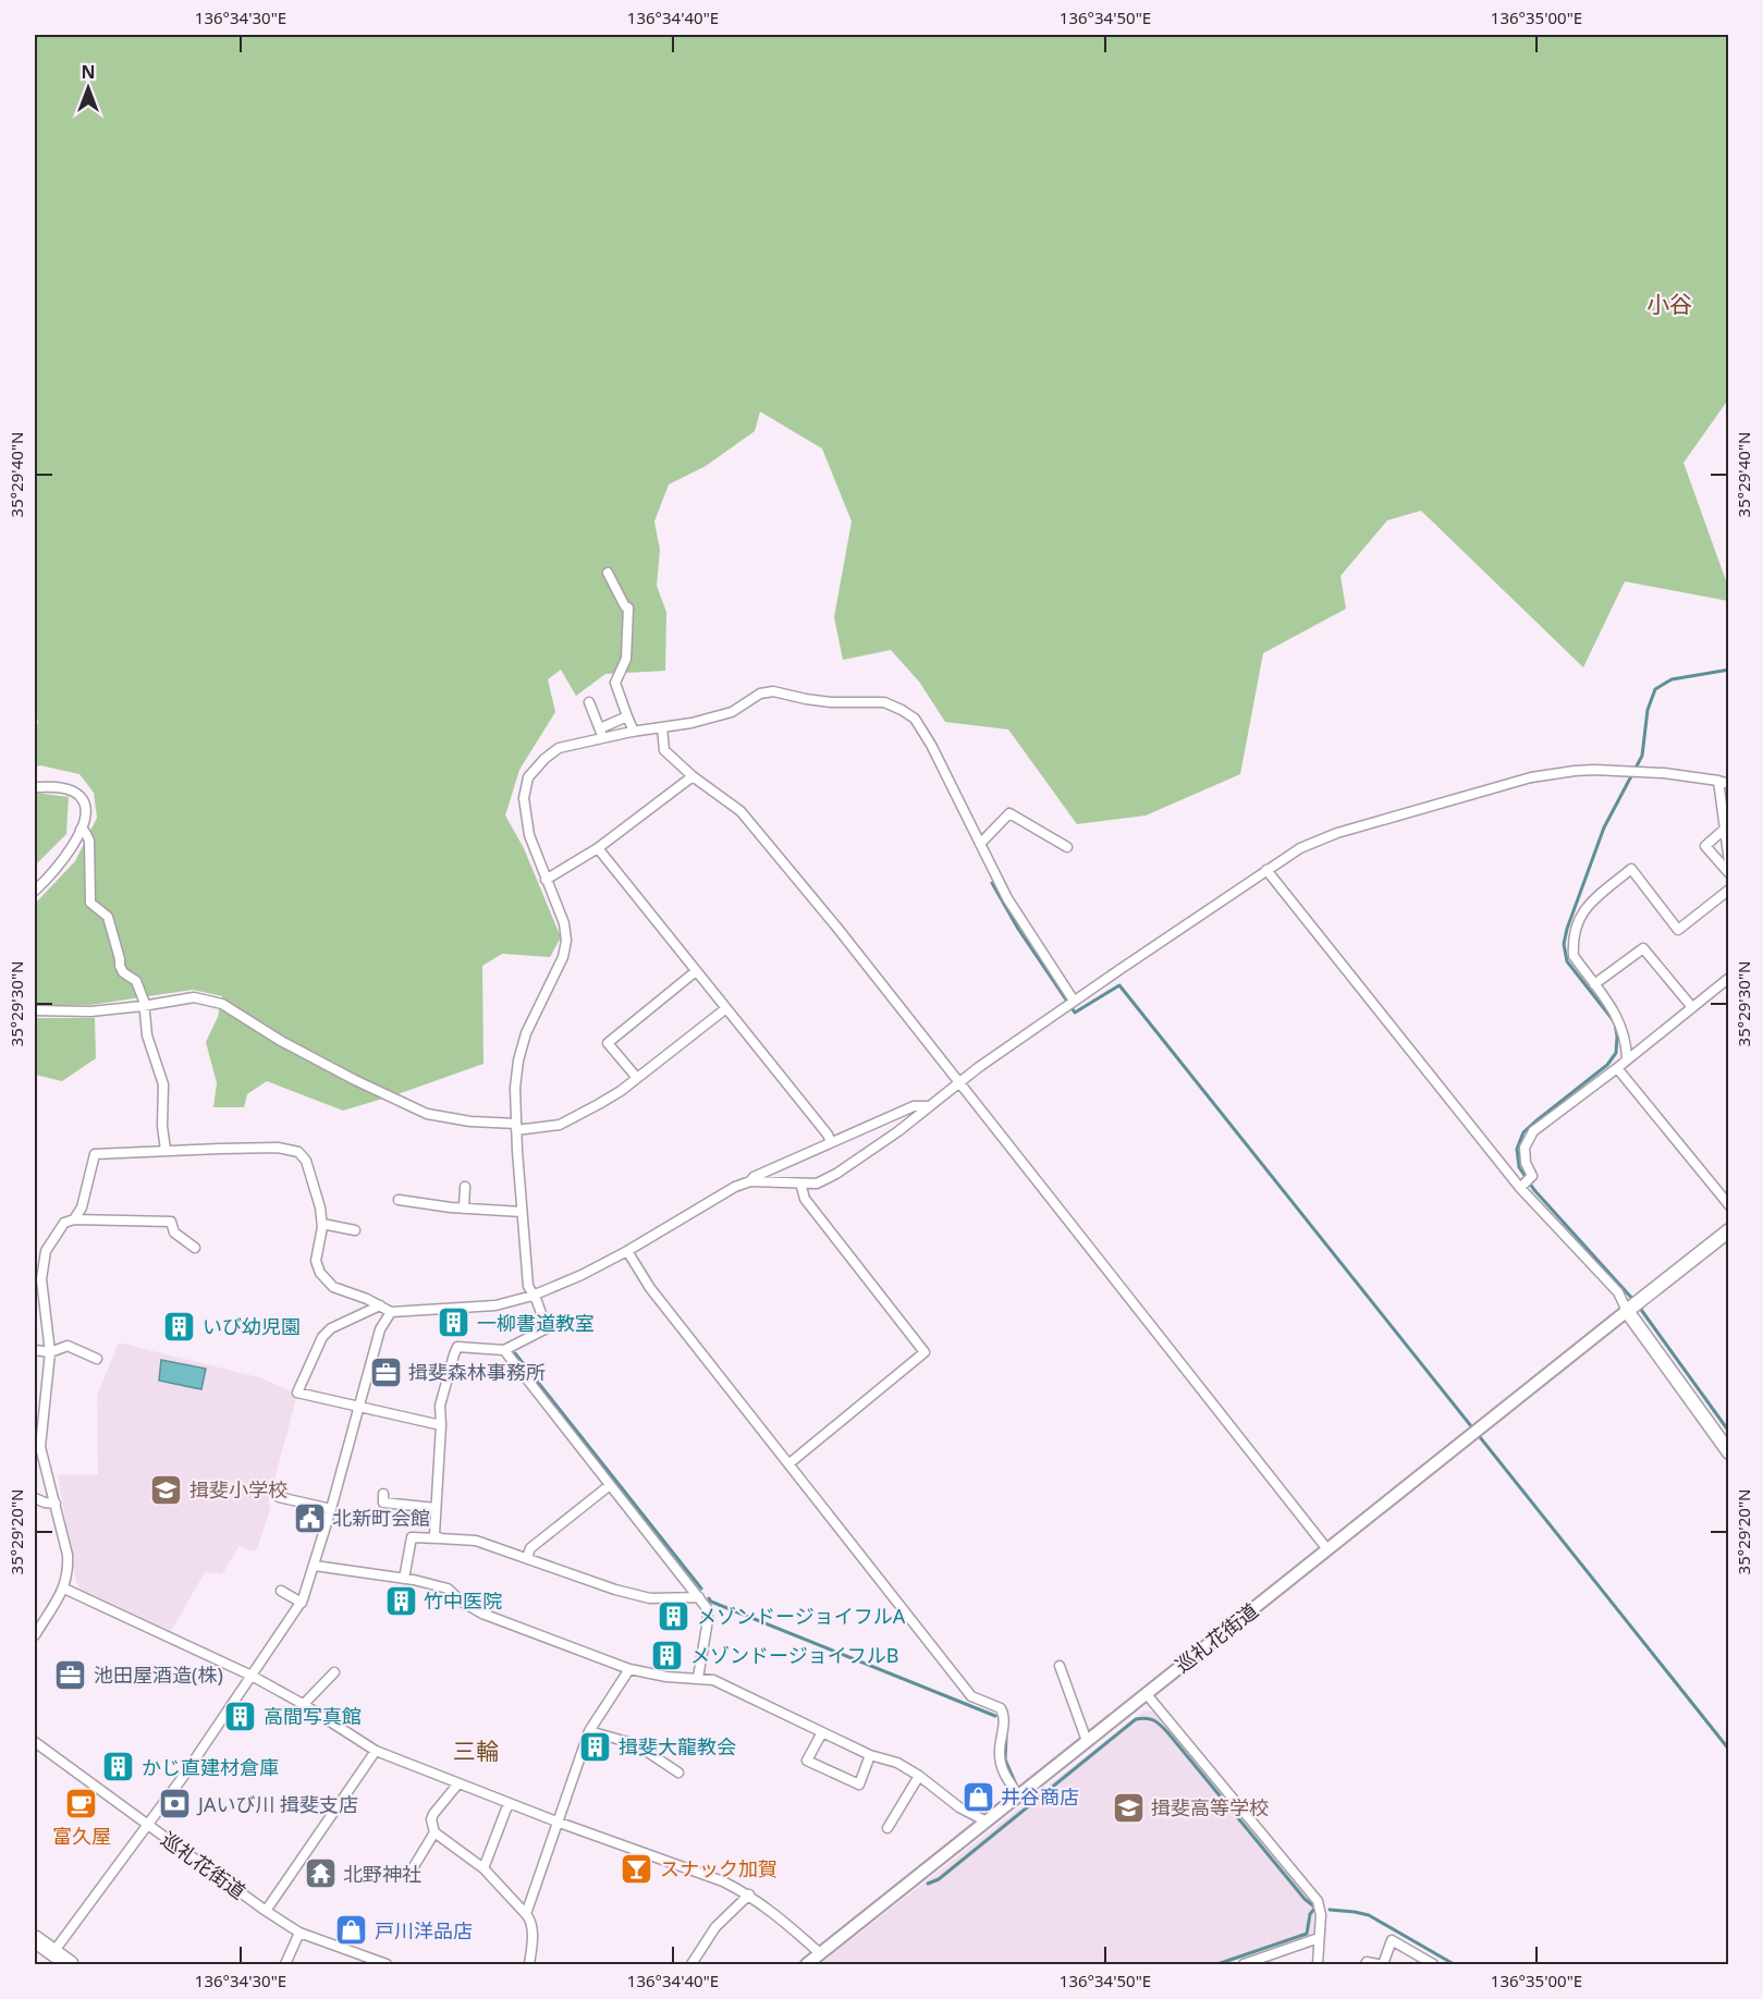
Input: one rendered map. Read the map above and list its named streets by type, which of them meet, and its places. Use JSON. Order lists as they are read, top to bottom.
{
  "streets": {
    "street": ["巡礼花街道"]
  },
  "districts": ["小谷", "三輪"],
  "places": {
    "building": [
      "一柳書道教室",
      "いび幼児園",
      "竹中医院",
      "メゾンドージョイフルA",
      "メゾンドージョイフルB",
      "高間写真館",
      "揖斐大龍教会",
      "かじ直建材倉庫"
    ],
    "office": ["揖斐森林事務所", "池田屋酒造(株)"],
    "school or university": ["揖斐小学校", "揖斐高等学校"],
    "public building": ["北新町会館"],
    "shop": ["井谷商店", "戸川洋品店"],
    "cafe": ["富久屋"],
    "bank": ["JAいび川 揖斐支店"],
    "bar": ["スナック加賀"],
    "temple": ["北野神社"]
  },
  "north": "top",
  "coordinates": [
    "136°34'30\"E",
    "136°34'40\"E",
    "136°34'50\"E",
    "136°35'00\"E",
    "35°29'40\"N",
    "35°29'30\"N",
    "35°29'20\"N"
  ]
}
